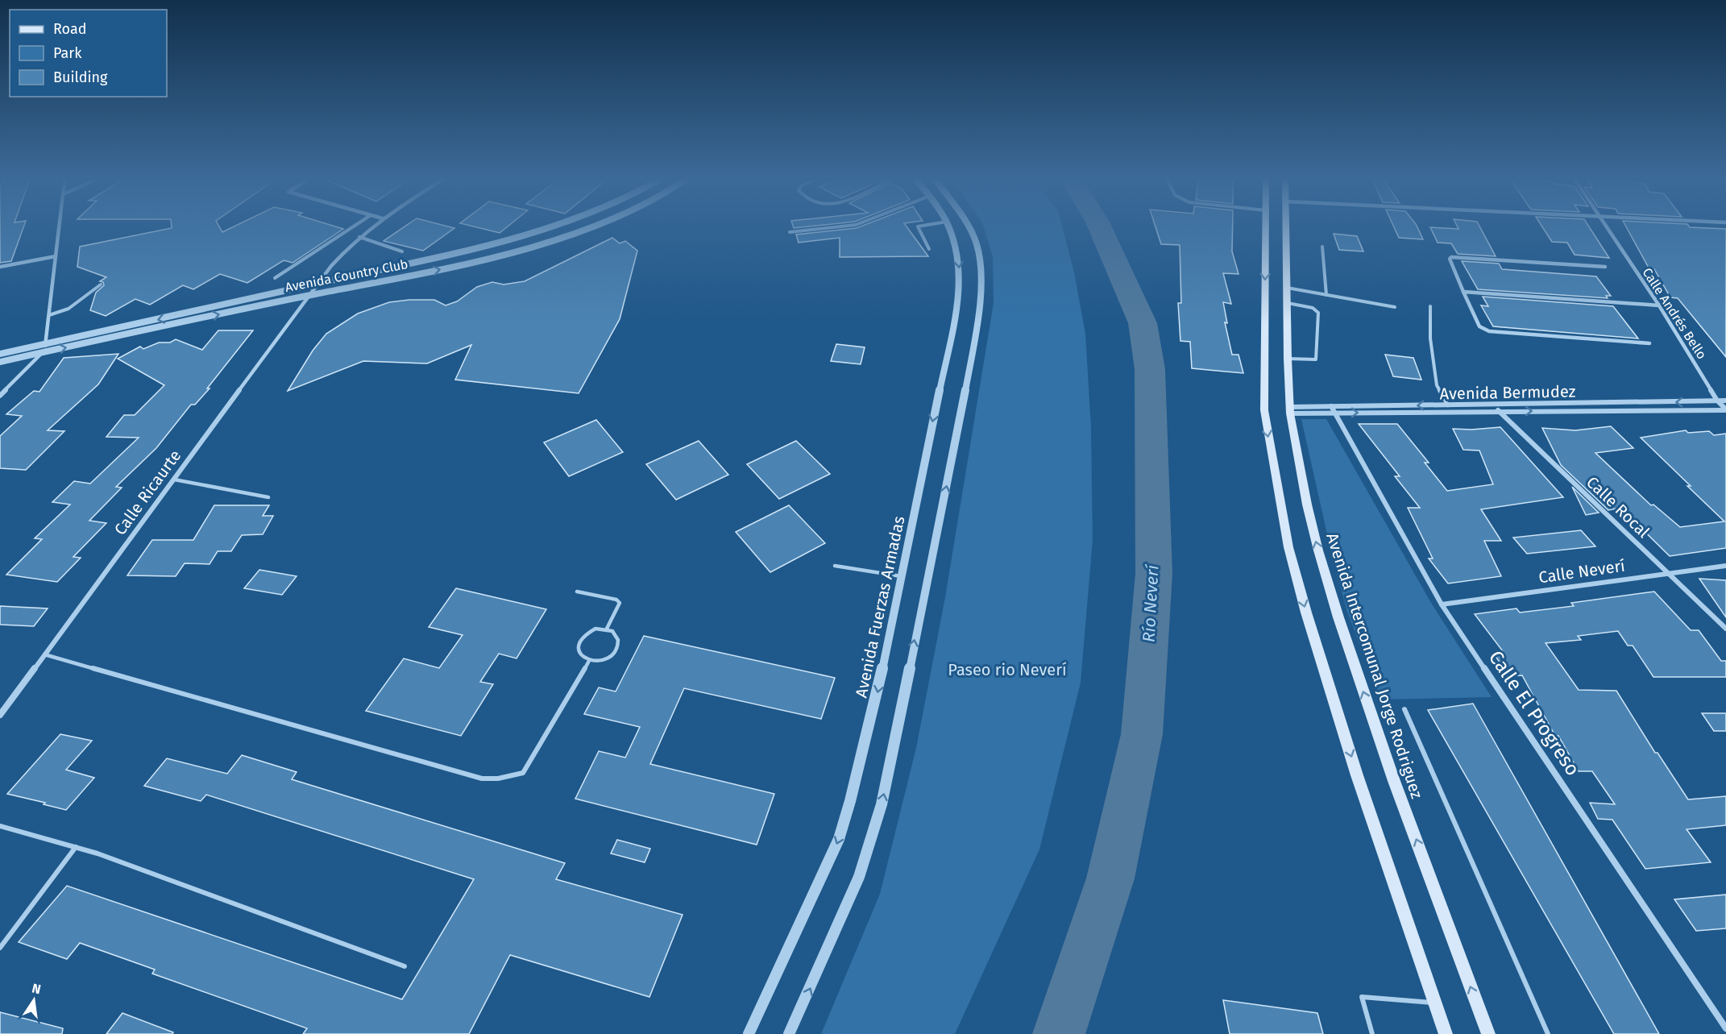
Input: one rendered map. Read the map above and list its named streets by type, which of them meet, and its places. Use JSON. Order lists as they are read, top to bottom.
{
  "streets": {
    "main road": ["Avenida Intercomunal Jorge Rodriguez"],
    "street": [
      "Avenida Country Club",
      "Calle Andrés Bello",
      "Avenida Bermudez",
      "Calle Ricaurte",
      "Calle Rocal",
      "Calle Neverí",
      "Avenida Fuerzas Armadas",
      "Calle El Progreso"
    ]
  },
  "crossings": [
    ["Avenida Country Club", "Calle Ricaurte"],
    ["Calle Andrés Bello", "Avenida Bermudez"],
    ["Avenida Bermudez", "Calle Rocal"],
    ["Avenida Bermudez", "Avenida Intercomunal Jorge Rodriguez"],
    ["Avenida Bermudez", "Calle El Progreso"],
    ["Calle Rocal", "Calle Neverí"],
    ["Calle Neverí", "Calle El Progreso"]
  ],
  "water": ["Río Neverí"],
  "parks": ["Paseo rio Neverí"],
  "legend": ["Road", "Park", "Building"],
  "north": "top"
}
